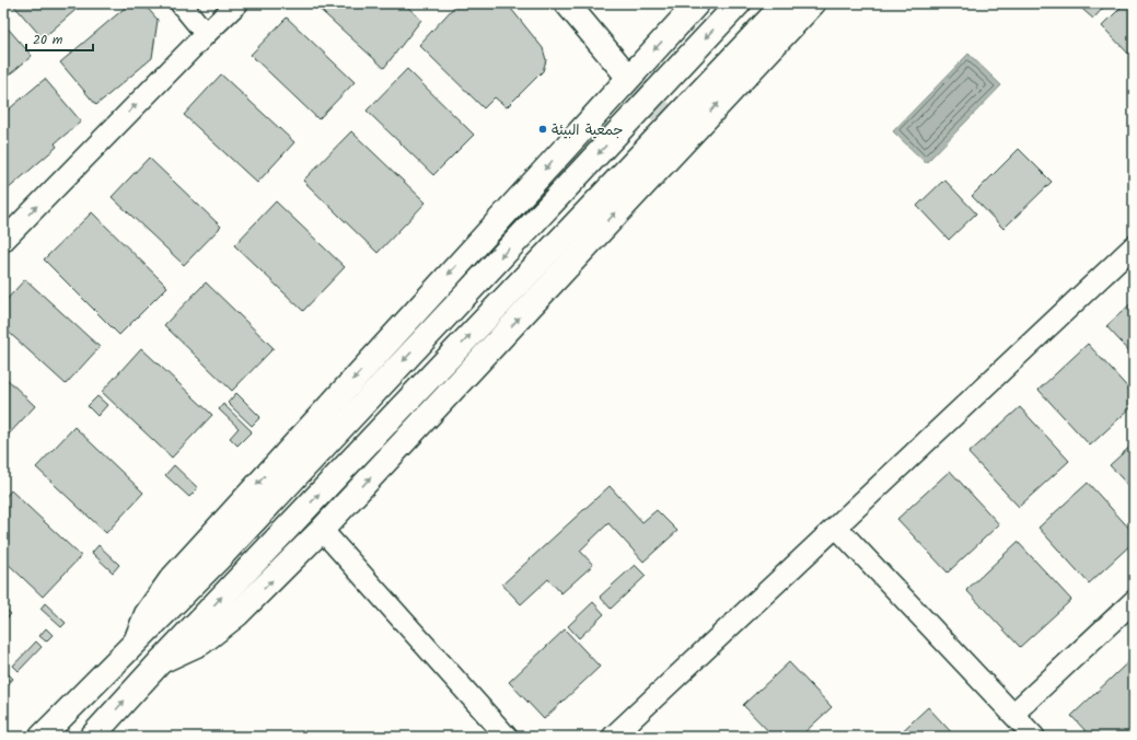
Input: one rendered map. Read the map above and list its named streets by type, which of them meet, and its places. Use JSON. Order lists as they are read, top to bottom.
{
  "places": ["جمعية البيئة"],
  "scale_bar": "20 m"
}
